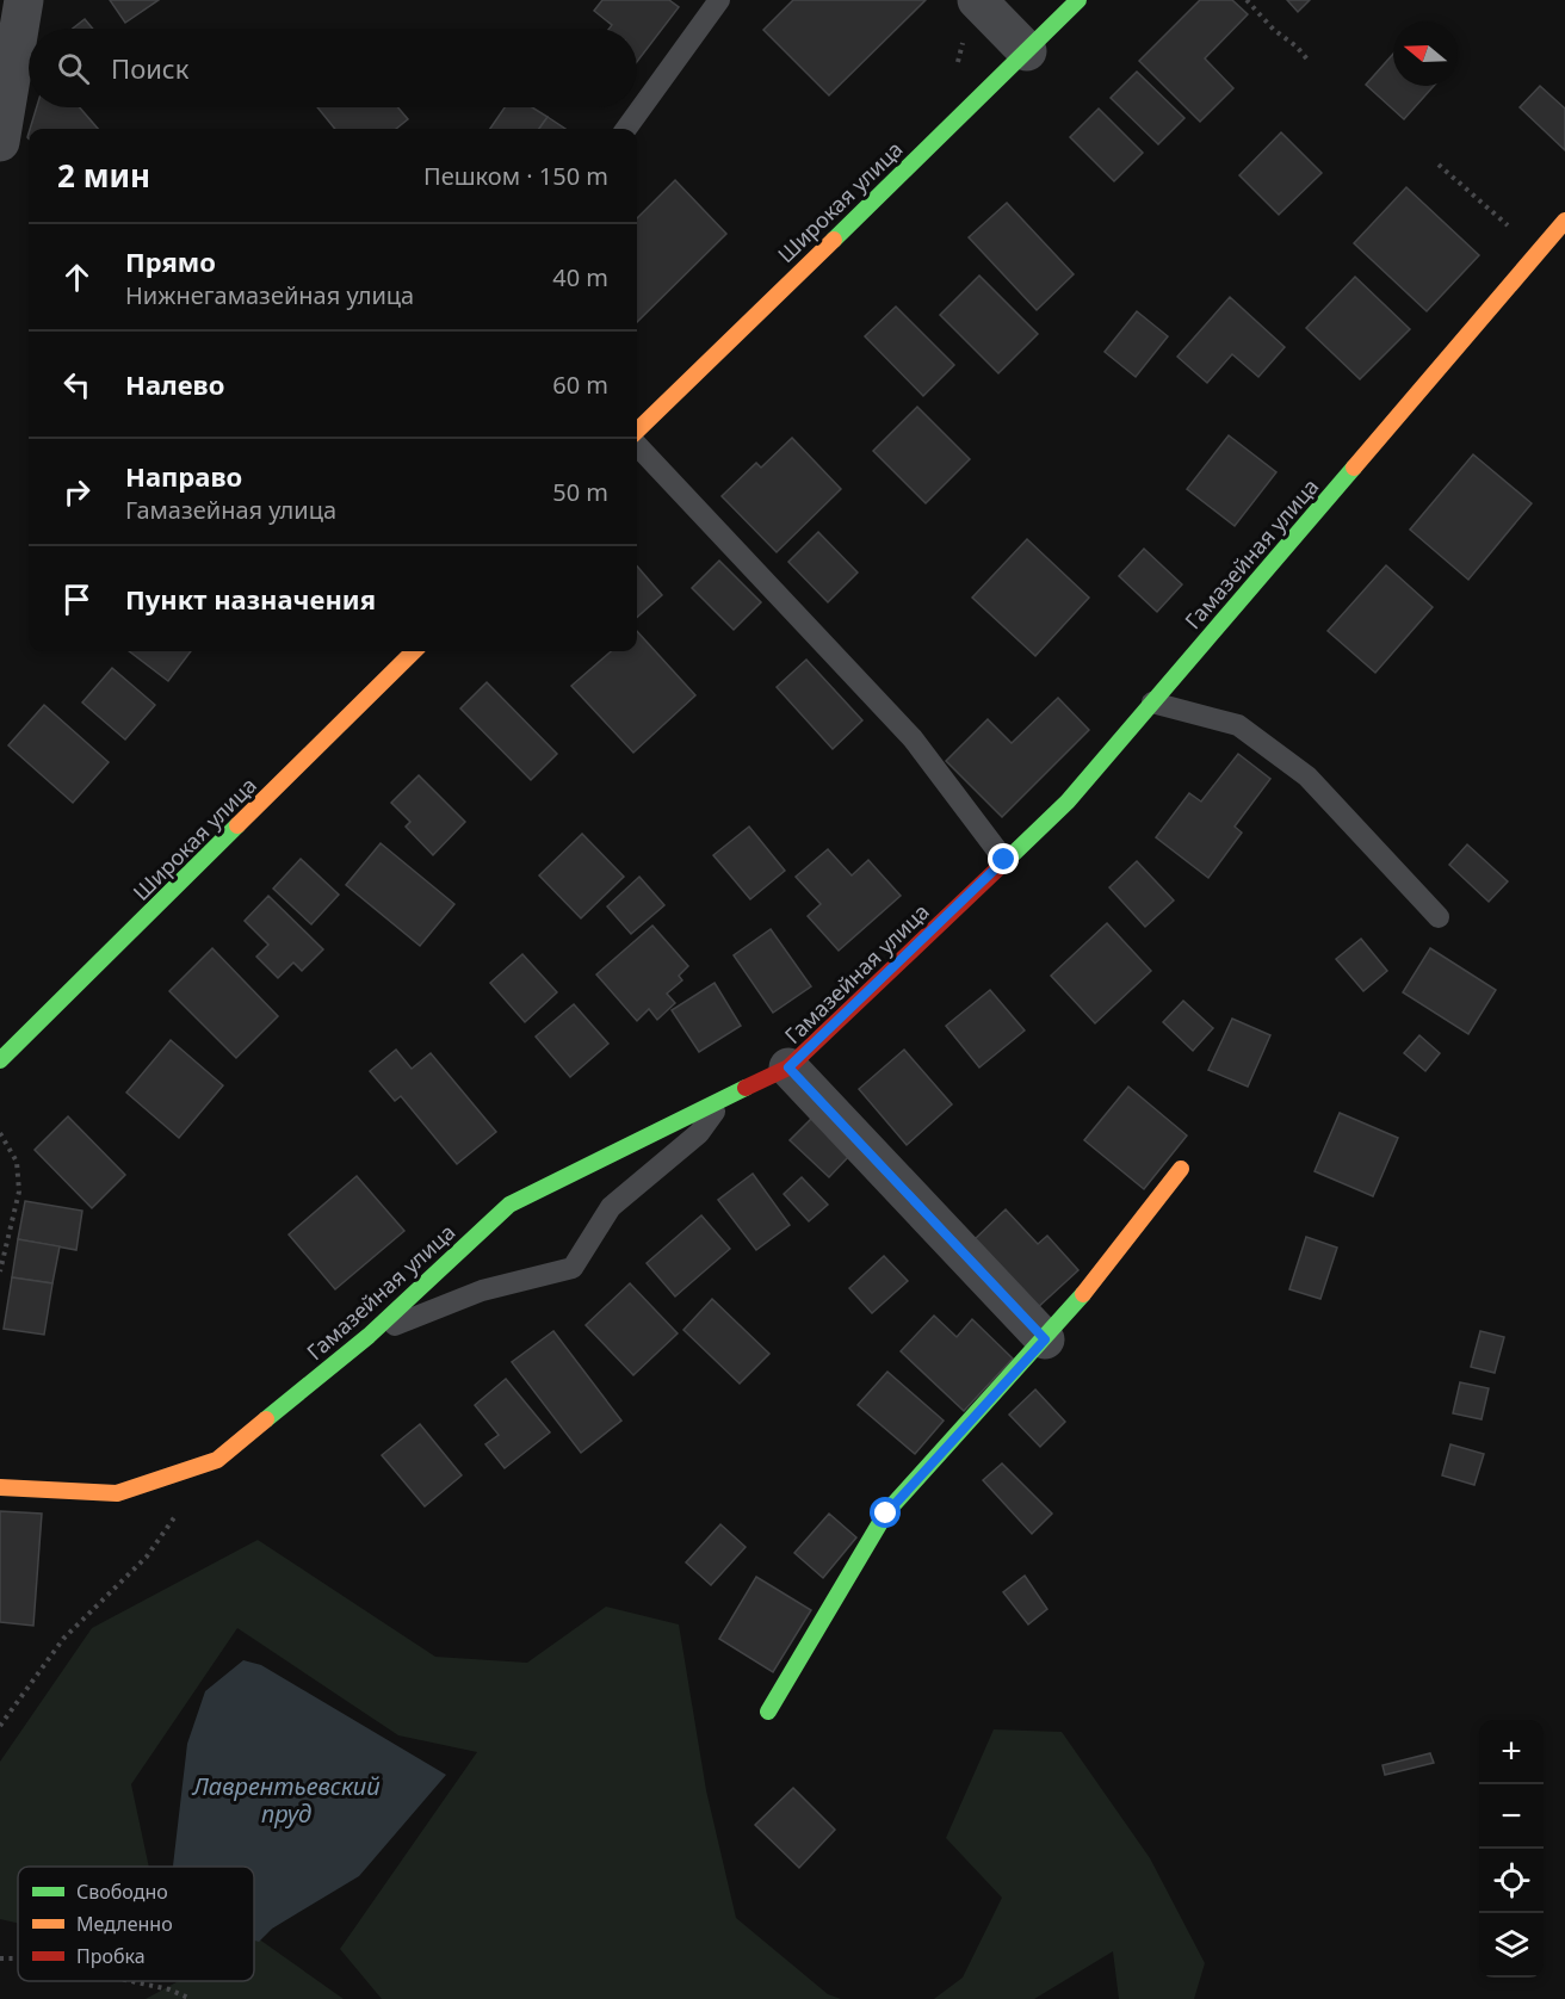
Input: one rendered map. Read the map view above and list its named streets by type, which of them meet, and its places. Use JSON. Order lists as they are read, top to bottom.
{
  "streets": {
    "street": ["Широкая улица", "Гамазейная улица"]
  },
  "water": ["Лаврентьевский пруд"],
  "legend": ["Свободно", "Медленно", "Пробка"],
  "north": "left",
  "page": {
    "search": "Поиск",
    "heading": ["2 мин", "Пешком · 150 m"],
    "list": [
      ["Прямо", "Нижнегамазейная улица", "40 m"],
      ["Налево", "60 m"],
      ["Направо", "Гамазейная улица", "50 m"],
      "Пункт назначения"
    ],
    "map_buttons": ["+", "−"]
  }
}
